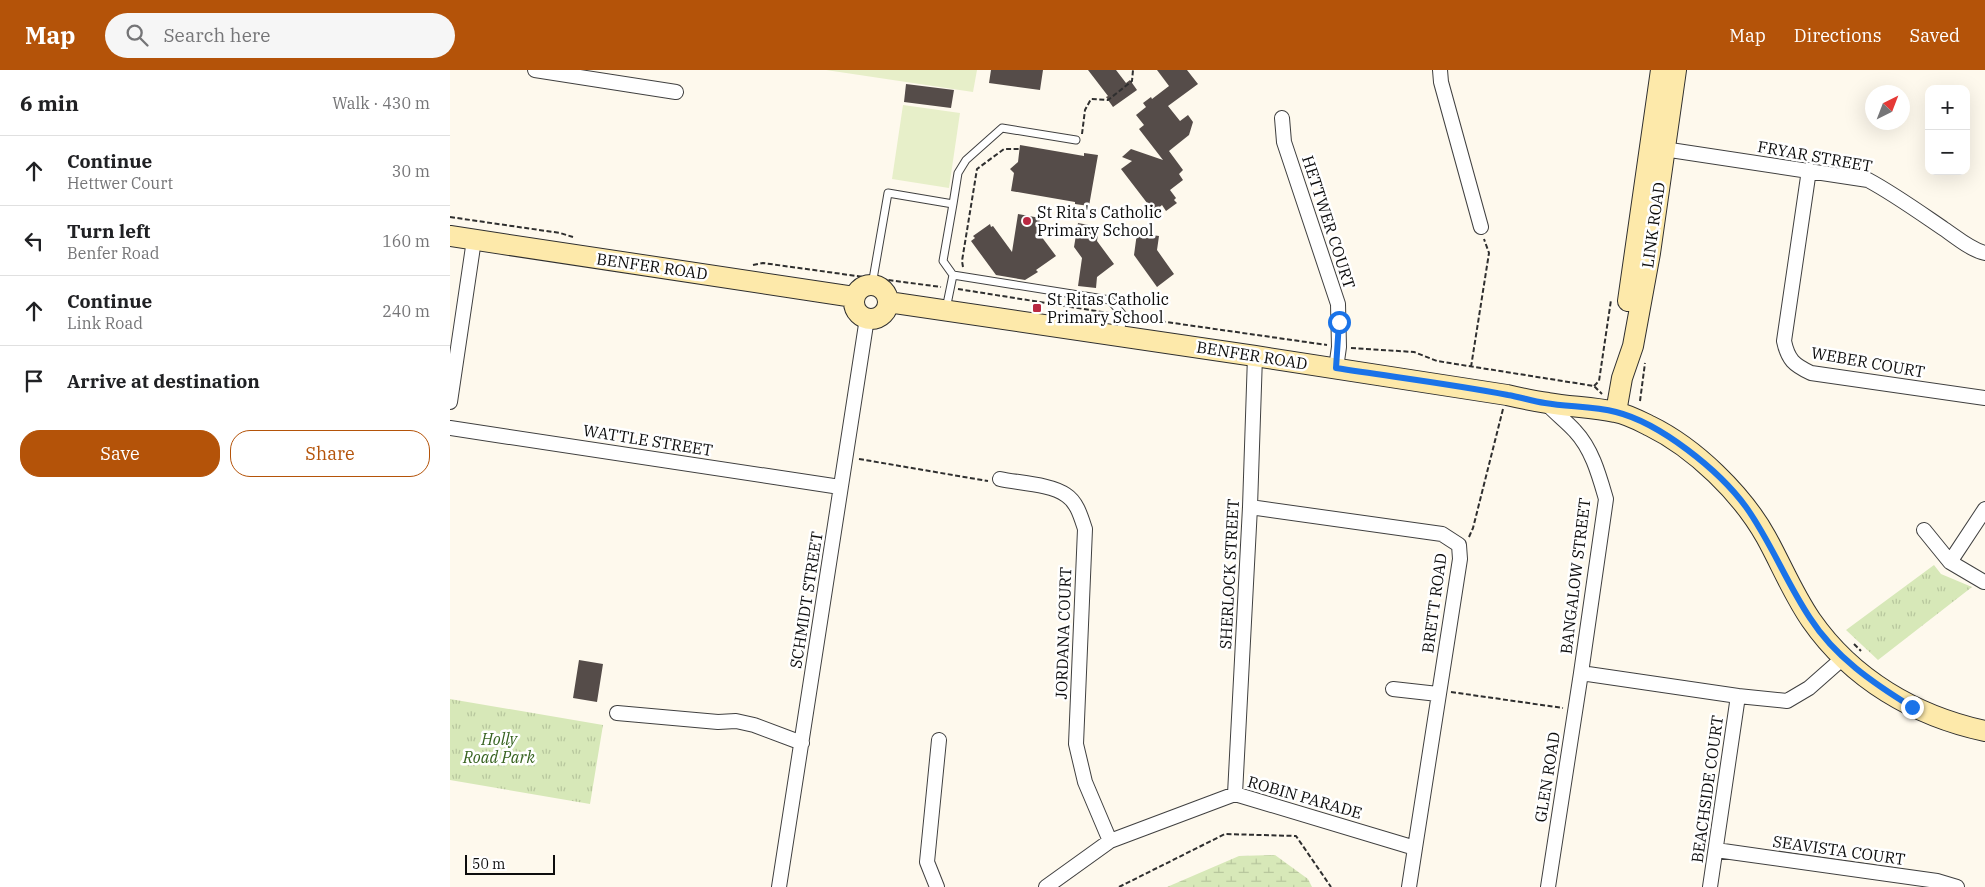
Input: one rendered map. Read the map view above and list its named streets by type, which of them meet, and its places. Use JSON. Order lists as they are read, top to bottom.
{
  "streets": {
    "street": [
      "FRYAR STREET",
      "HETTWER COURT",
      "LINK ROAD",
      "BENFER ROAD",
      "WEBER COURT",
      "WATTLE STREET",
      "SHERLOCK STREET",
      "BANGALOW STREET",
      "SCHMIDT STREET",
      "BRETT ROAD",
      "JORDANA COURT",
      "GLEN ROAD",
      "BEACHSIDE COURT",
      "ROBIN PARADE",
      "SEAVISTA COURT"
    ]
  },
  "crossings": [
    ["FRYAR STREET", "LINK ROAD"],
    ["FRYAR STREET", "WEBER COURT"],
    ["HETTWER COURT", "BENFER ROAD"],
    ["LINK ROAD", "BENFER ROAD"],
    ["BENFER ROAD", "SHERLOCK STREET"],
    ["BENFER ROAD", "BANGALOW STREET"],
    ["BENFER ROAD", "SCHMIDT STREET"],
    ["WATTLE STREET", "SCHMIDT STREET"],
    ["SHERLOCK STREET", "BRETT ROAD"],
    ["SHERLOCK STREET", "ROBIN PARADE"],
    ["BANGALOW STREET", "GLEN ROAD"],
    ["BANGALOW STREET", "BEACHSIDE COURT"],
    ["BRETT ROAD", "ROBIN PARADE"],
    ["JORDANA COURT", "ROBIN PARADE"],
    ["BEACHSIDE COURT", "SEAVISTA COURT"]
  ],
  "parks": ["Holly Road Park"],
  "places": {
    "other": ["St Rita's Catholic Primary School"],
    "transit": ["St Ritas Catholic Primary School"]
  },
  "scale_bar": "50 m",
  "north": "top right",
  "page": {
    "header": "Map",
    "search": "Search here",
    "nav": ["Map", "Directions", "Saved"],
    "heading": ["6 min", "Walk · 430 m"],
    "map_buttons": ["+", "−"],
    "list": [
      ["Continue", "Hettwer Court", "30 m"],
      ["Turn left", "Benfer Road", "160 m"],
      ["Continue", "Link Road", "240 m"],
      "Arrive at destination"
    ],
    "buttons": ["Save", "Share"],
    "scale": "50 m"
  }
}
